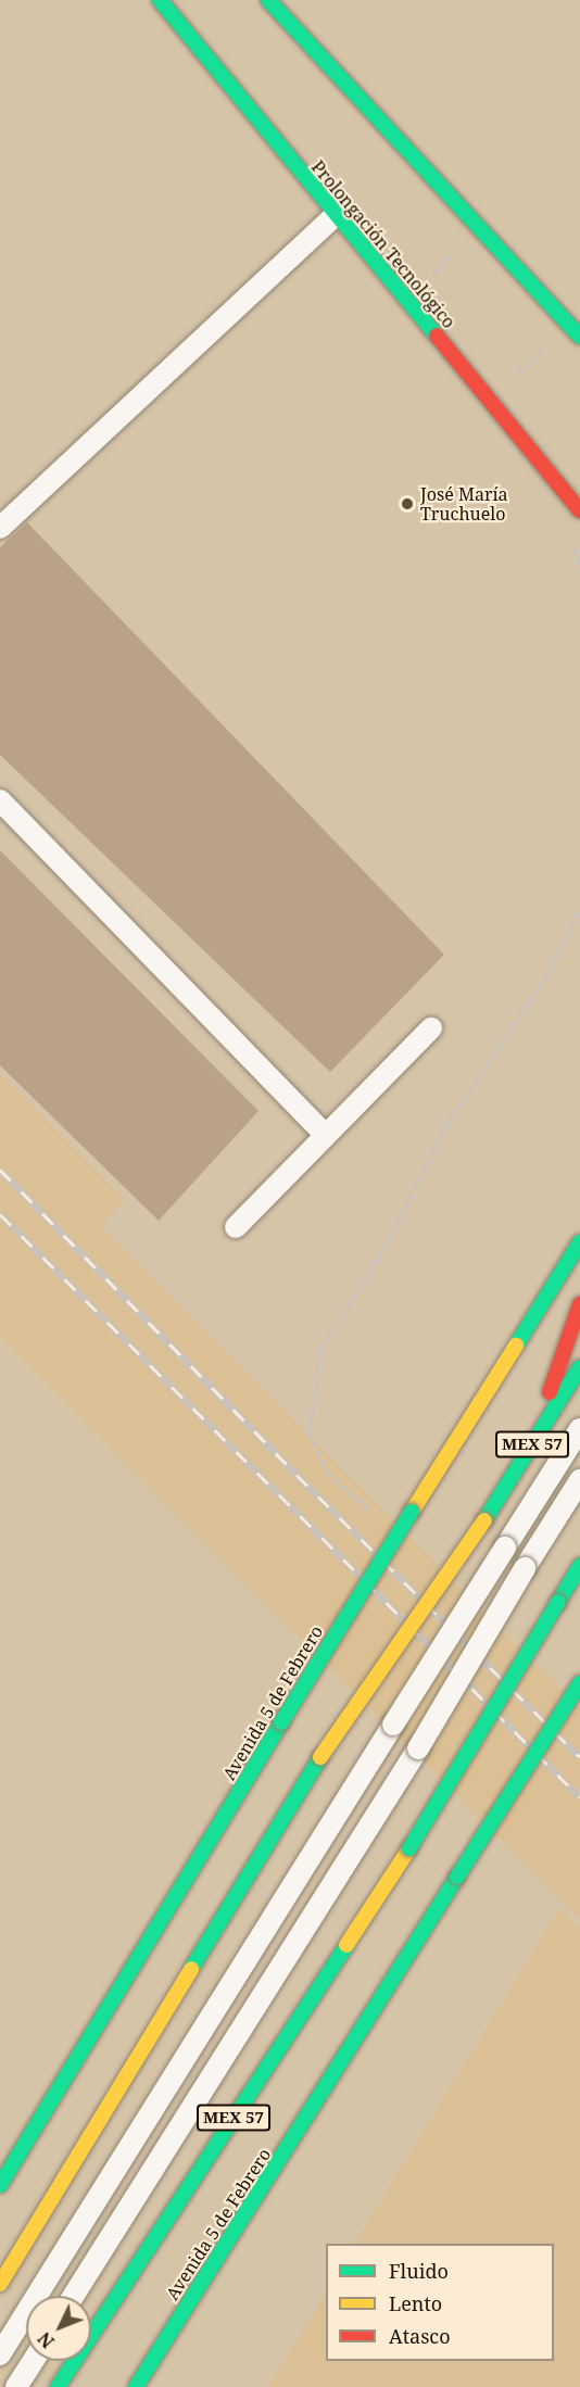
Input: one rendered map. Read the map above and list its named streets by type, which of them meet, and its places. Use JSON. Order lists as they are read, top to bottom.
{
  "streets": {
    "main road": ["Prolongación Tecnológico", "MEX 57", "Avenida 5 de Febrero"]
  },
  "places": ["José María Truchuelo"],
  "legend": ["Fluido", "Lento", "Atasco"],
  "north": "bottom left"
}
